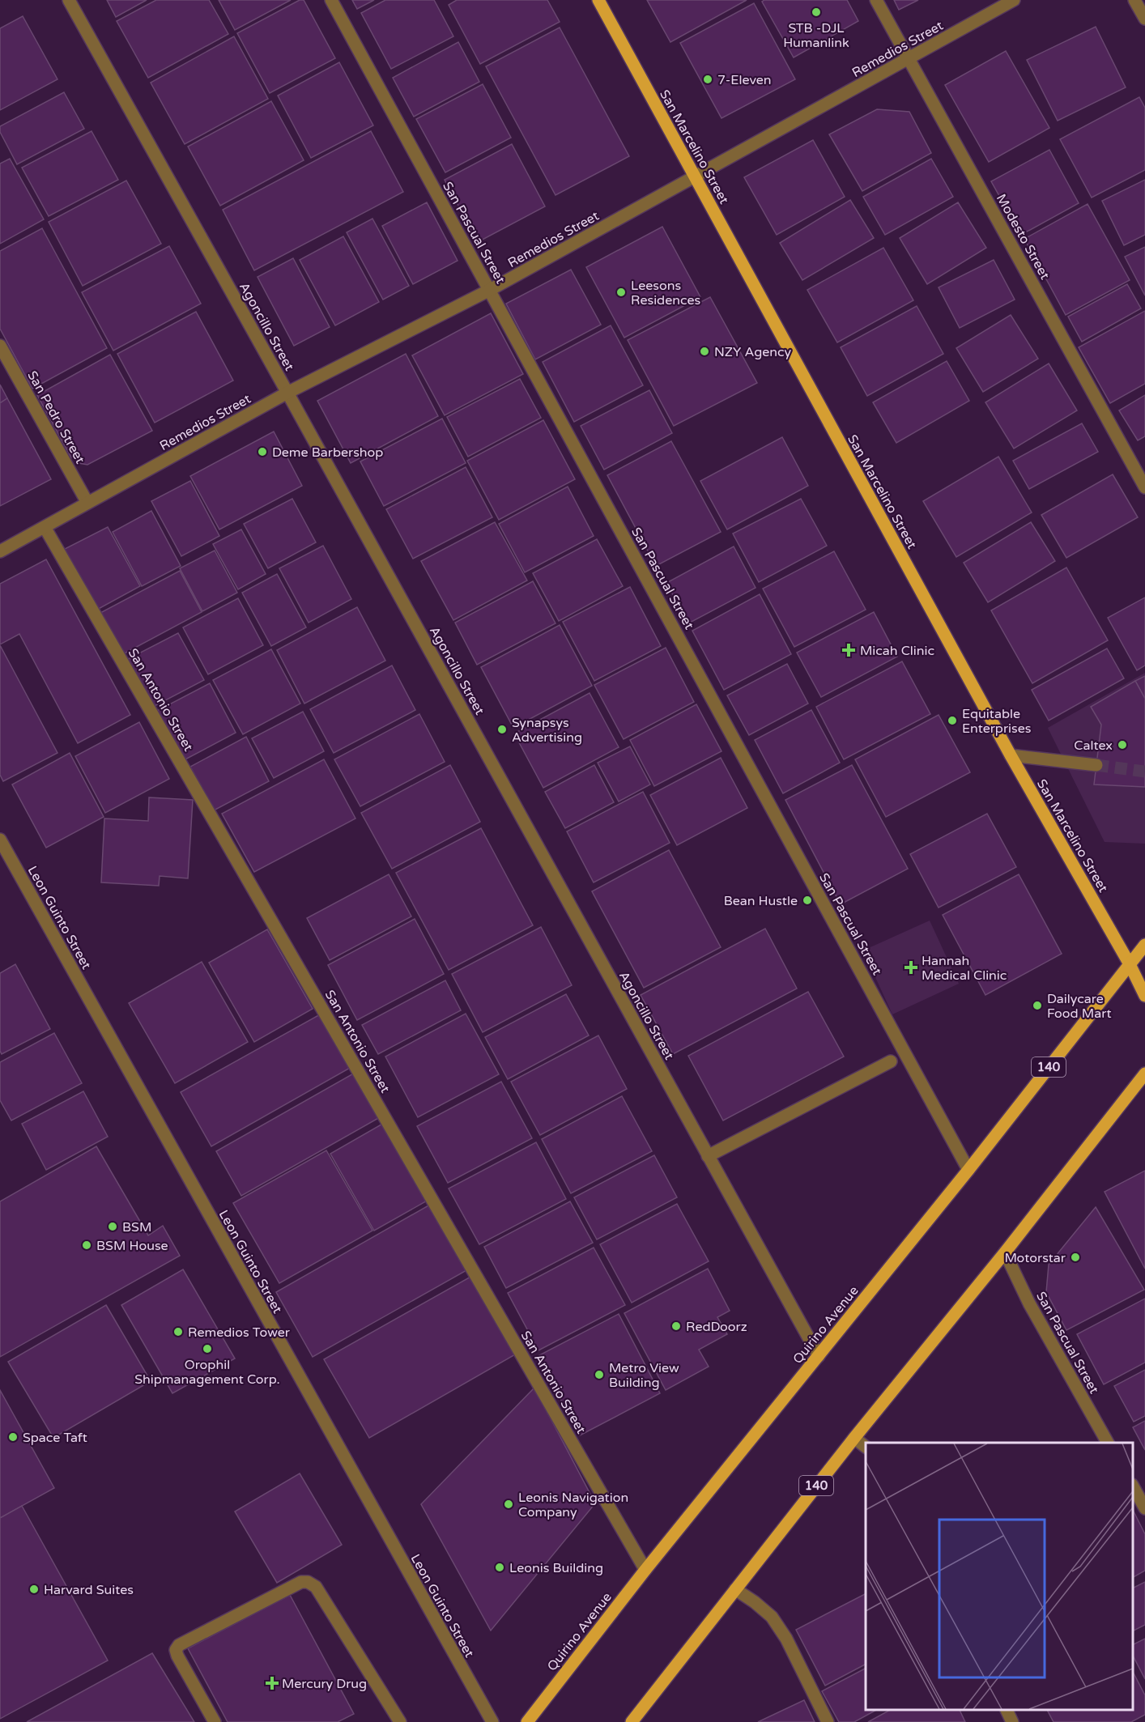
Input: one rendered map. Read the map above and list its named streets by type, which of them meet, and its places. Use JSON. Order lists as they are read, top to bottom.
{
  "streets": {
    "main road": ["San Marcelino Street", "140", "Quirino Avenue"],
    "street": [
      "Remedios Street",
      "San Pascual Street",
      "Modesto Street",
      "Agoncillo Street",
      "San Pedro Street",
      "San Antonio Street",
      "Leon Guinto Street"
    ]
  },
  "crossings": [
    ["Remedios Street", "San Marcelino Street"],
    ["Remedios Street", "San Pascual Street"],
    ["Remedios Street", "Modesto Street"],
    ["Remedios Street", "Agoncillo Street"],
    ["Remedios Street", "San Pedro Street"],
    ["Remedios Street", "San Antonio Street"],
    ["San Marcelino Street", "Quirino Avenue"],
    ["San Pascual Street", "140"],
    ["San Pascual Street", "Quirino Avenue"],
    ["Agoncillo Street", "Quirino Avenue"],
    ["San Antonio Street", "Quirino Avenue"]
  ],
  "places": {
    "other": [
      "STB -DJL Humanlink",
      "7-Eleven",
      "Leesons Residences",
      "NZY Agency",
      "Deme Barbershop",
      "Equitable Enterprises",
      "Synapsys Advertising",
      "Caltex",
      "Bean Hustle",
      "Dailycare Food Mart",
      "BSM",
      "BSM House",
      "Motorstar",
      "RedDoorz",
      "Remedios Tower",
      "Orophil Shipmanagement Corp.",
      "Metro View Building",
      "Space Taft",
      "Leonis Navigation Company",
      "Leonis Building",
      "Harvard Suites"
    ],
    "health": ["Micah Clinic", "Hannah Medical Clinic", "Mercury Drug"]
  }
}
